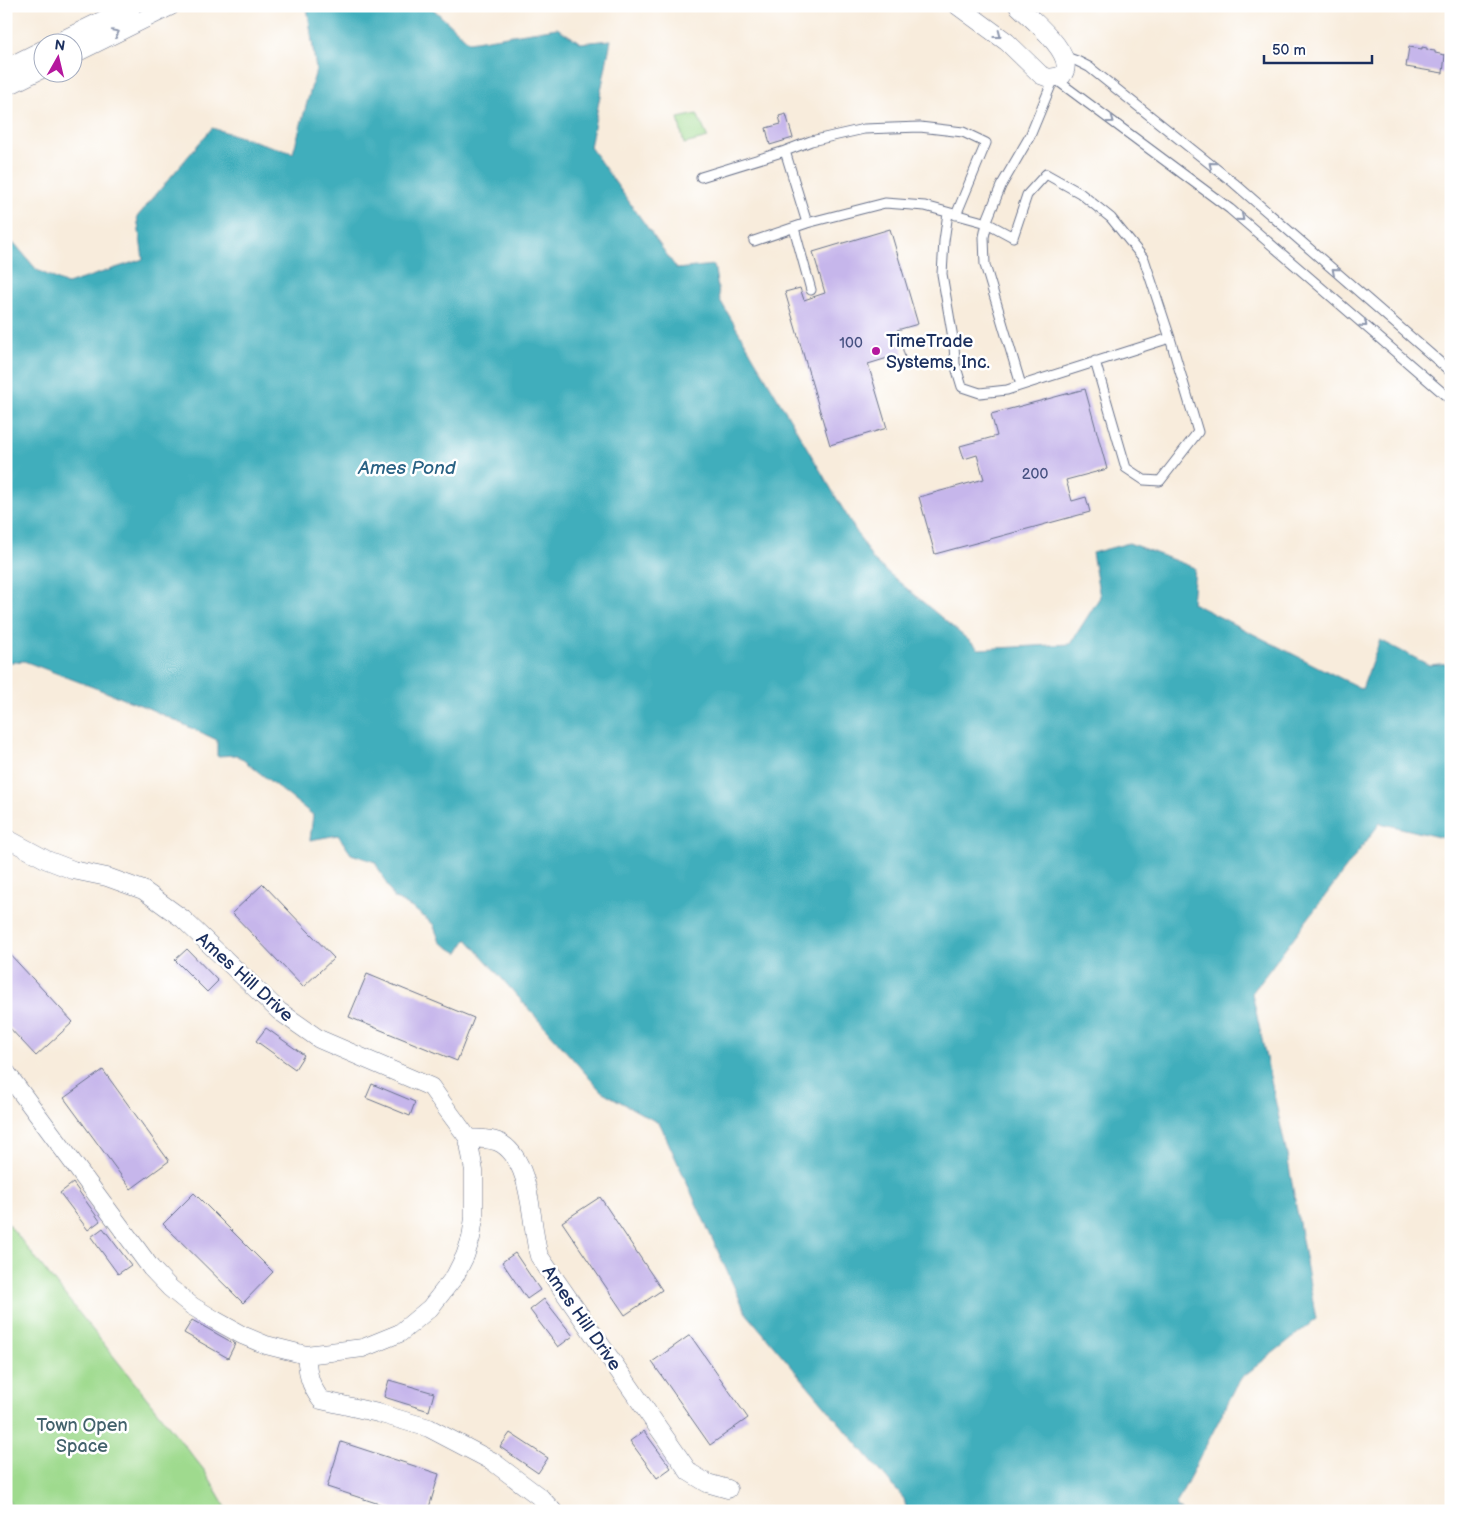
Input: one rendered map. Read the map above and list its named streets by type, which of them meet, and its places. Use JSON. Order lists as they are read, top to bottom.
{
  "streets": {
    "street": ["Ames Hill Drive"]
  },
  "water": ["Ames Pond"],
  "parks": ["Town Open Space"],
  "places": ["TimeTrade Systems, Inc."],
  "house_numbers": ["100", "200"],
  "scale_bar": "50 m",
  "north": "top"
}
